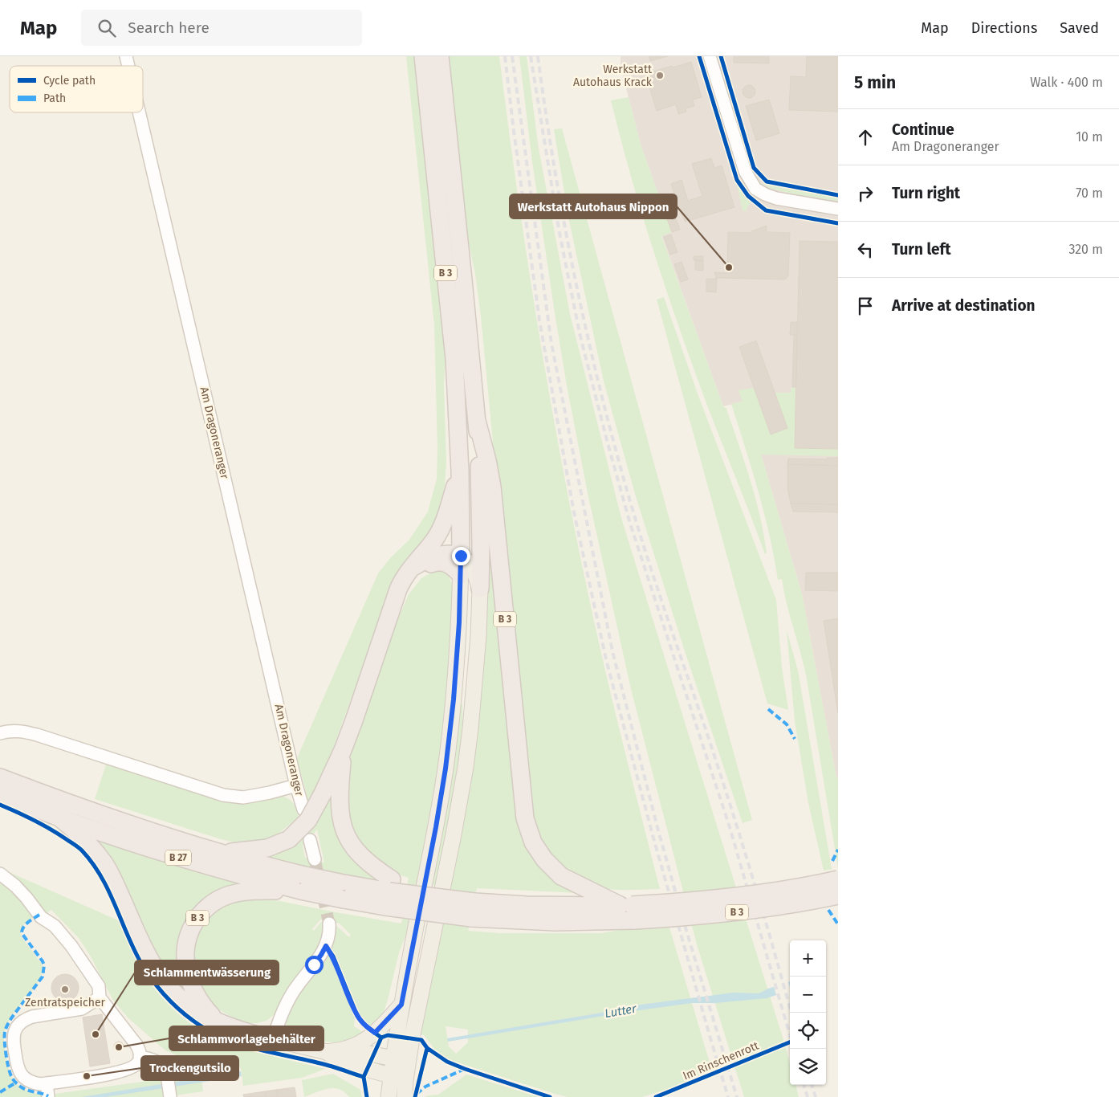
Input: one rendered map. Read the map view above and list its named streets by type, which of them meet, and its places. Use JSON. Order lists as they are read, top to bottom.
{
  "streets": {
    "highway": ["B 3", "B 27"],
    "street": ["Am Dragoneranger"],
    "cycle path": ["Im Rinschenrott"]
  },
  "crossings": [
    ["B 3", "B 27"]
  ],
  "water": ["Lutter"],
  "places": [
    "Werkstatt Autohaus Krack",
    "Werkstatt Autohaus Nippon",
    "Zentratspeicher",
    "Schlammentwässerung",
    "Schlammvorlagebehälter",
    "Trockengutsilo"
  ],
  "legend": ["Cycle path", "Path"],
  "page": {
    "header": "Map",
    "search": "Search here",
    "nav": ["Map", "Directions", "Saved"],
    "heading": ["5 min", "Walk · 400 m"],
    "list": [
      ["Continue", "Am Dragoneranger", "10 m"],
      ["Turn right", "70 m"],
      ["Turn left", "320 m"],
      "Arrive at destination"
    ],
    "map_buttons": ["+", "−"]
  }
}
